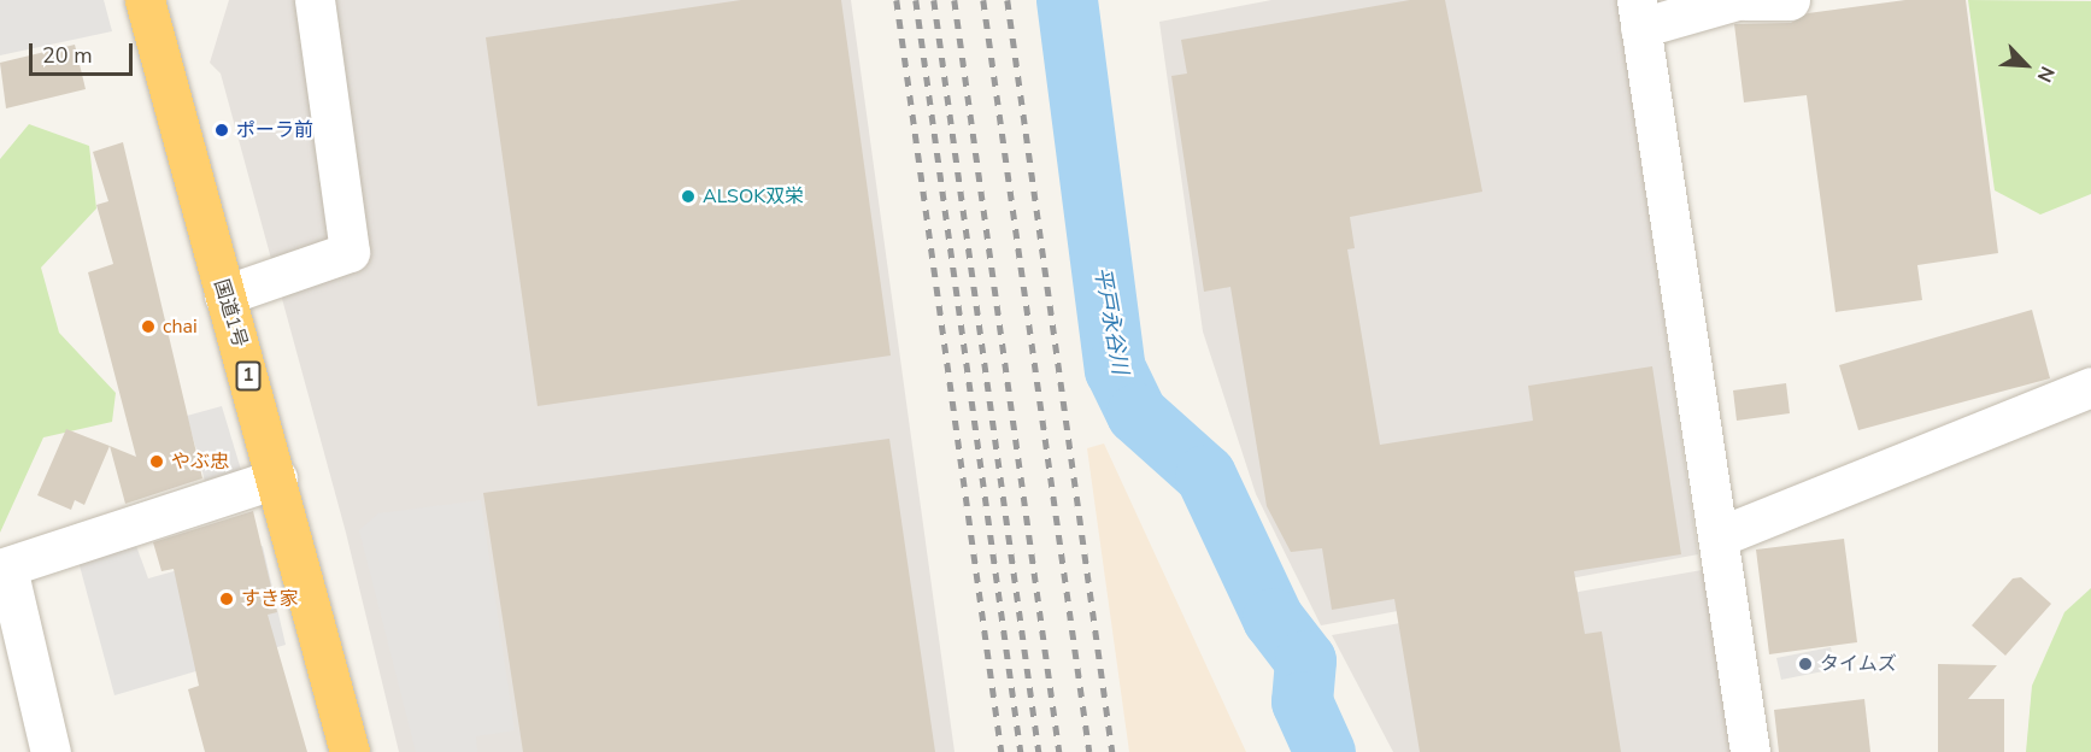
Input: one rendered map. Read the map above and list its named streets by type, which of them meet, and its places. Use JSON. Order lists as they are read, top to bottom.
{
  "streets": {
    "highway": ["国道1号", "1"]
  },
  "water": ["平戸永谷川"],
  "places": [
    "ポーラ前",
    "ALSOK双栄",
    "chai",
    "やぶ忠",
    "すき家",
    "タイムズ"
  ],
  "scale_bar": "20 m",
  "north": "bottom right"
}
